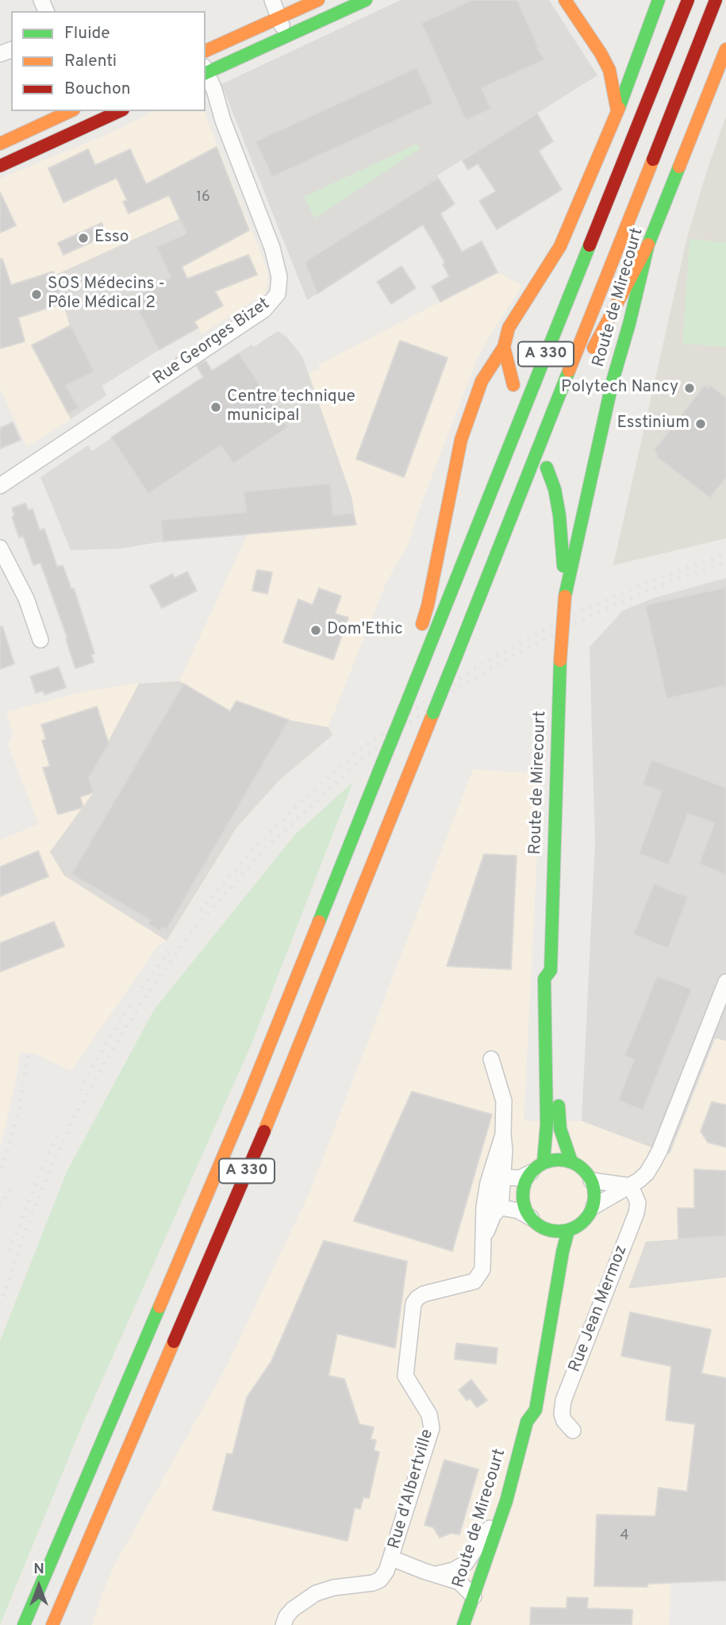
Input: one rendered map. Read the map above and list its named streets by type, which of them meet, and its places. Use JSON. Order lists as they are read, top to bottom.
{
  "streets": {
    "main road": ["Route de Mirecourt", "A 330"],
    "street": ["Rue Georges Bizet", "Rue Jean Mermoz", "Rue d'Albertville"]
  },
  "places": [
    "Esso",
    "SOS Médecins - Pôle Médical 2",
    "Polytech Nancy",
    "Centre technique municipal",
    "Esstinium",
    "Dom'Ethic"
  ],
  "house_numbers": ["16", "4"],
  "legend": ["Fluide", "Ralenti", "Bouchon"],
  "north": "top"
}
